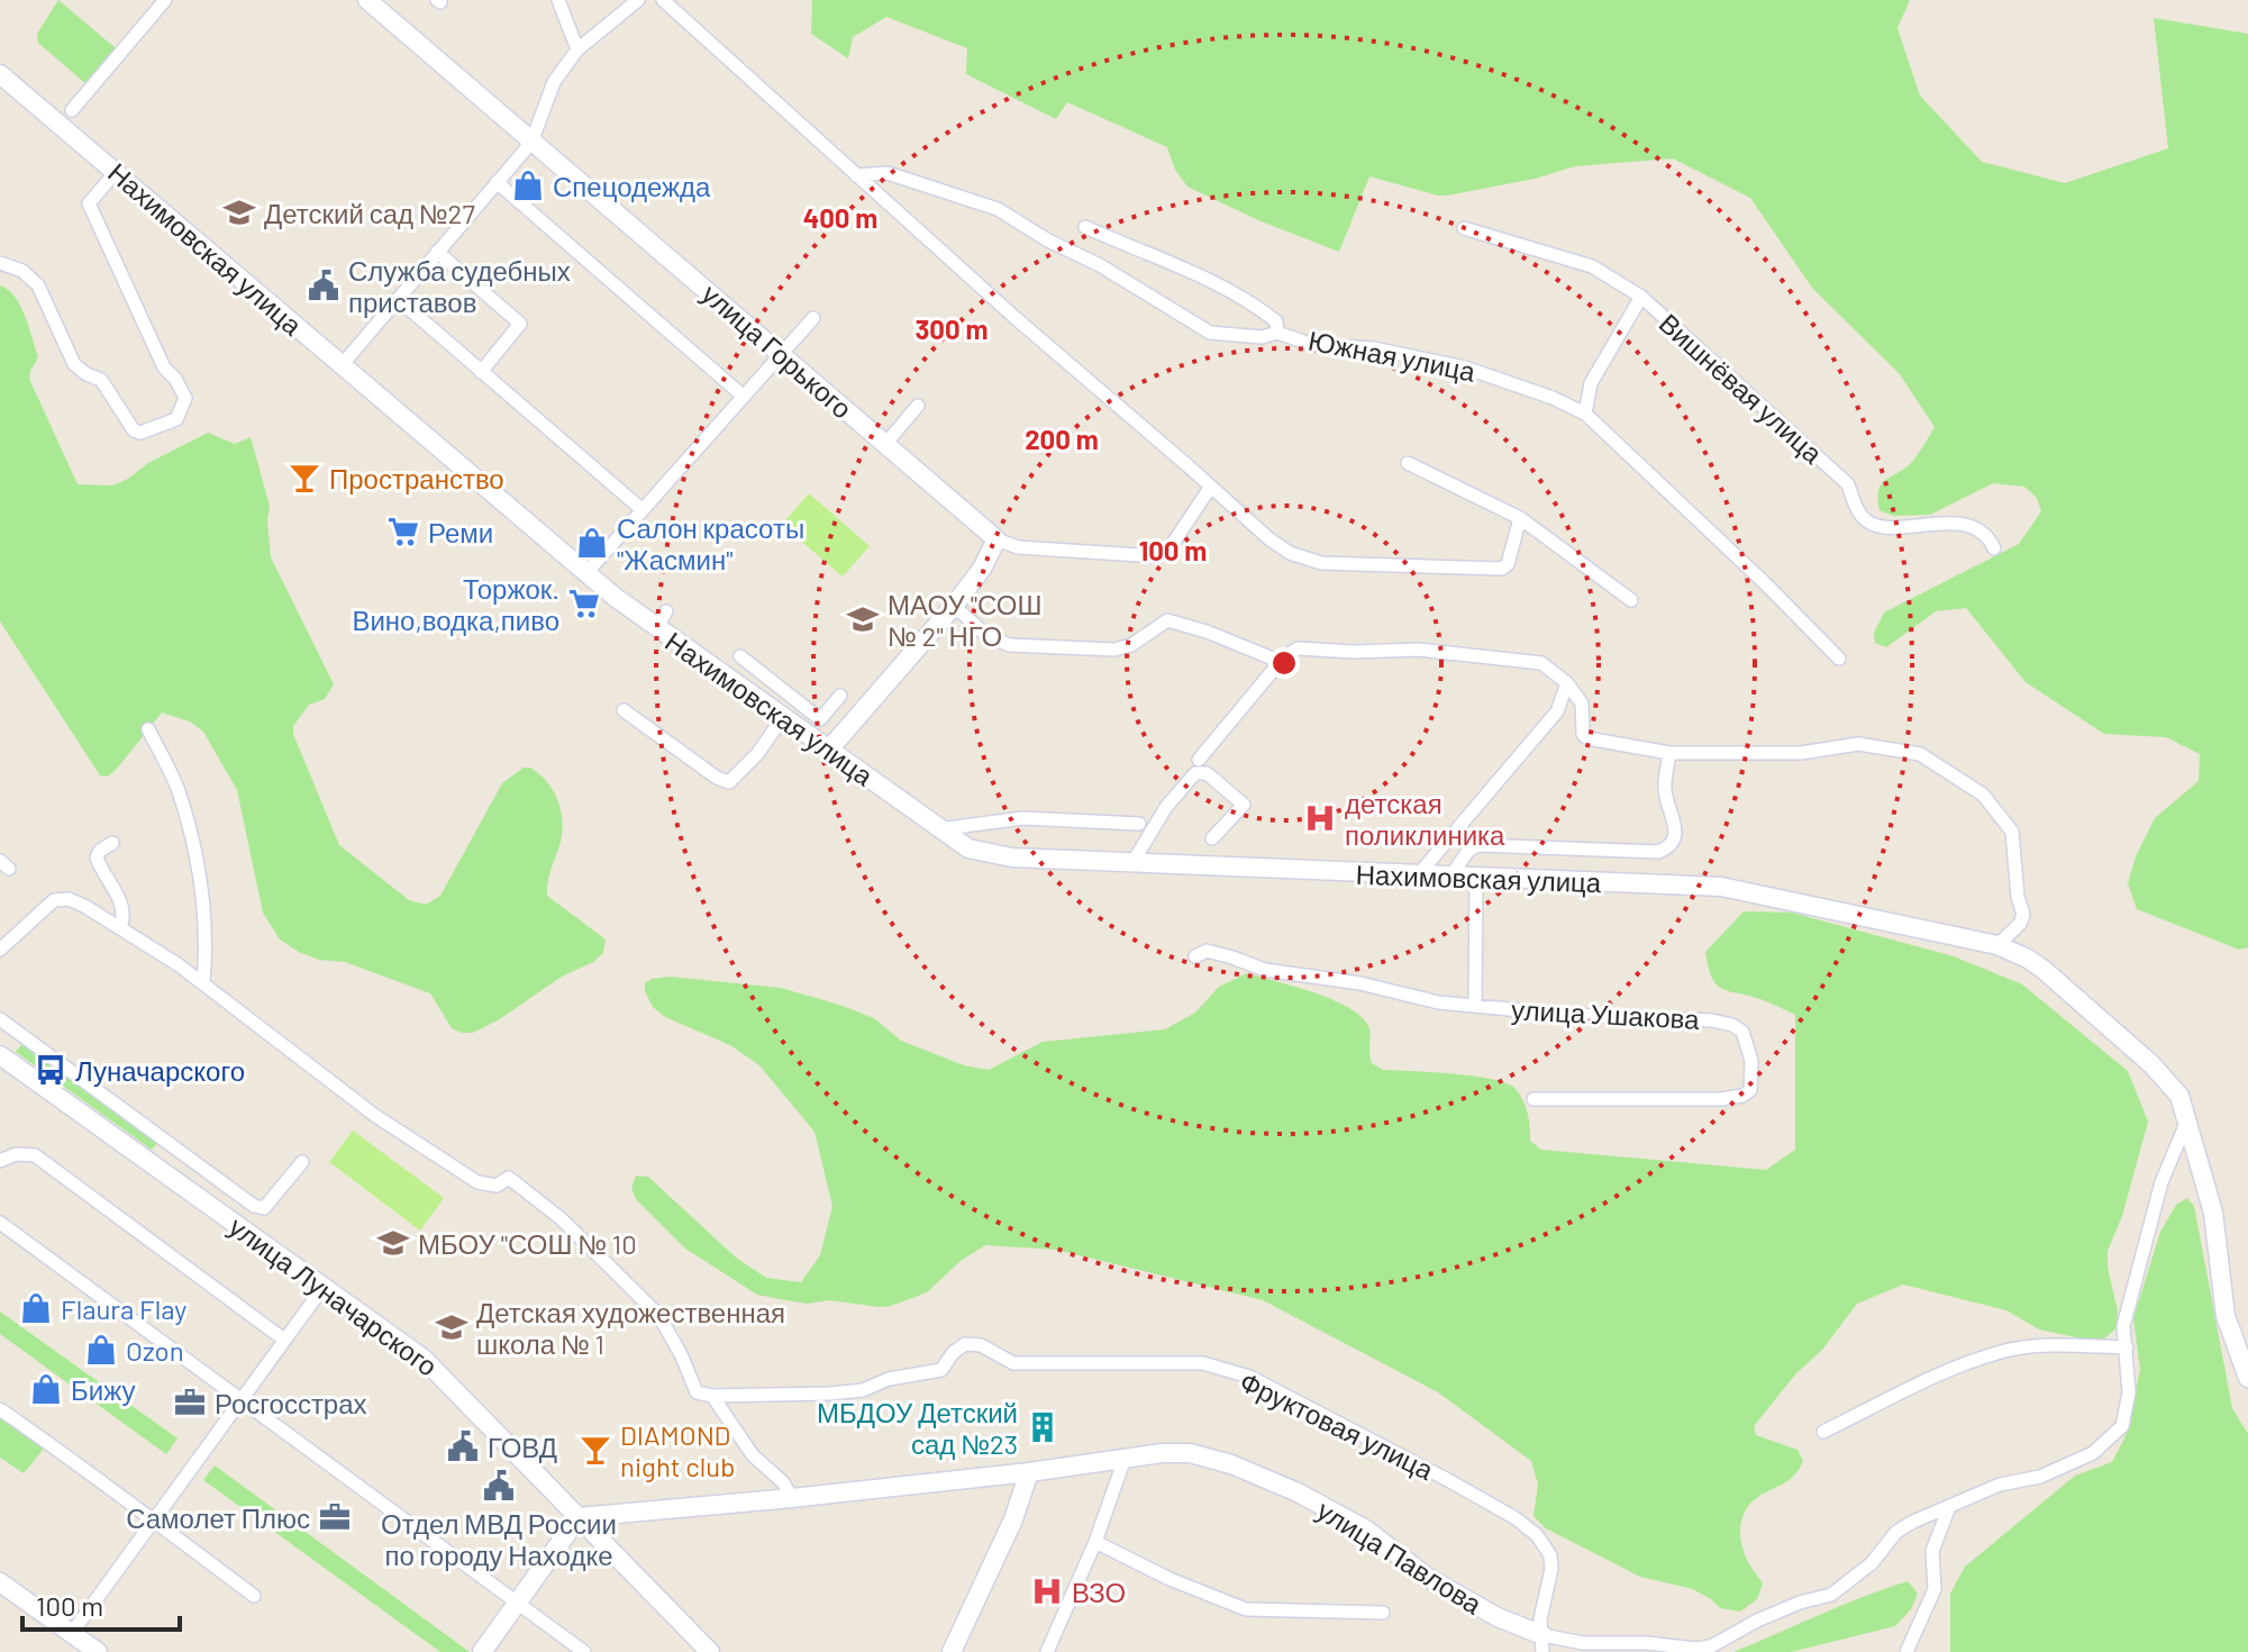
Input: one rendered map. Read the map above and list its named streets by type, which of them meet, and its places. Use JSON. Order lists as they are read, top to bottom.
{
  "streets": {
    "main road": [
      "Нахимовская улица",
      "улица Горького",
      "улица Луначарского",
      "улица Павлова"
    ],
    "street": [
      "Южная улица",
      "Вишнёвая улица",
      "улица Ушакова",
      "Фруктовая улица"
    ]
  },
  "crossings": [
    ["улица Луначарского", "улица Павлова"],
    ["Фруктовая улица", "улица Павлова"]
  ],
  "places": {
    "shop": [
      "Спецодежда",
      "Салон красоты \"Жасмин\"",
      "Flaura Flay",
      "Ozon",
      "Бижу"
    ],
    "school or university": [
      "Детский сад №27",
      "МАОУ \"СОШ № 2\" НГО",
      "МБОУ \"СОШ № 10",
      "Детская художественная школа № 1"
    ],
    "public building": ["Служба судебных приставов", "ГОВД", "Отдел МВД России по городу Находке"],
    "bar": ["Пространство", "DIAMOND night club"],
    "supermarket": ["Реми", "Торжок. Вино,водка,пиво"],
    "hospital": ["детская поликлиника", "ВЗО"],
    "bus stop": ["Луначарского"],
    "office": ["Росгосстрах", "Самолет Плюс"],
    "building": ["МБДОУ Детский сад №23"]
  },
  "scale_bar": "100 m",
  "rings": [
    "400 m",
    "300 m",
    "200 m",
    "100 m"
  ]
}
